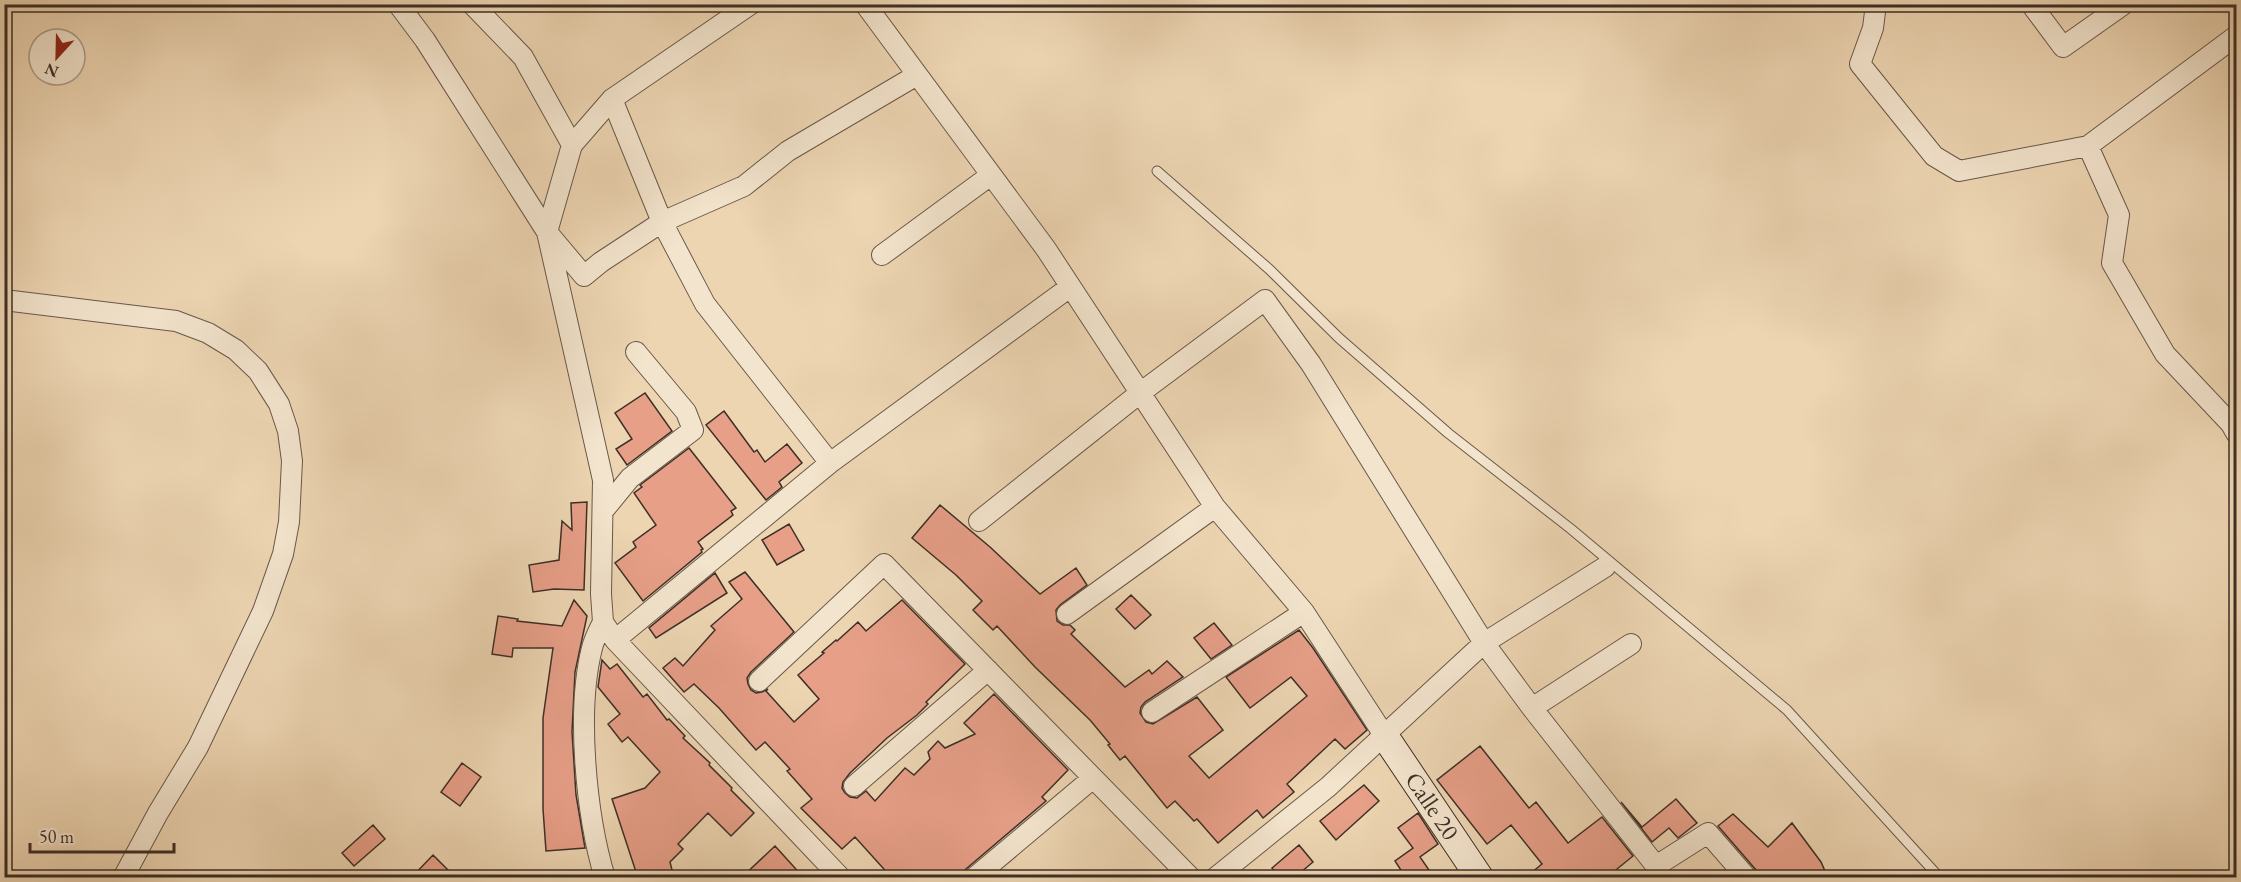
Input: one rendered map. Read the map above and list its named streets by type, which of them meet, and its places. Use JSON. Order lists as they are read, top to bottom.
{
  "streets": {
    "main road": ["Calle 20"]
  },
  "scale_bar": "50 m",
  "north": "bottom"
}
